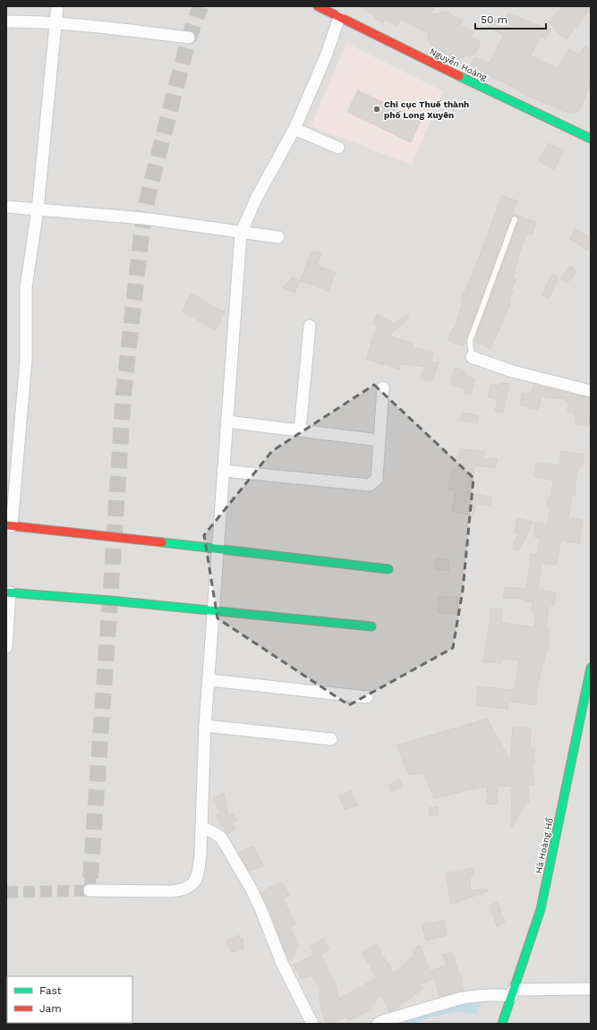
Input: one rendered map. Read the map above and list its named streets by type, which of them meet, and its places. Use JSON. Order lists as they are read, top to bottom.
{
  "streets": {
    "street": ["Nguyễn Hoàng", "Hà Hoàng Hổ"]
  },
  "places": ["Chi cục Thuế thành phố Long Xuyên"],
  "legend": ["Fast", "Jam"],
  "scale_bar": "50 m"
}
